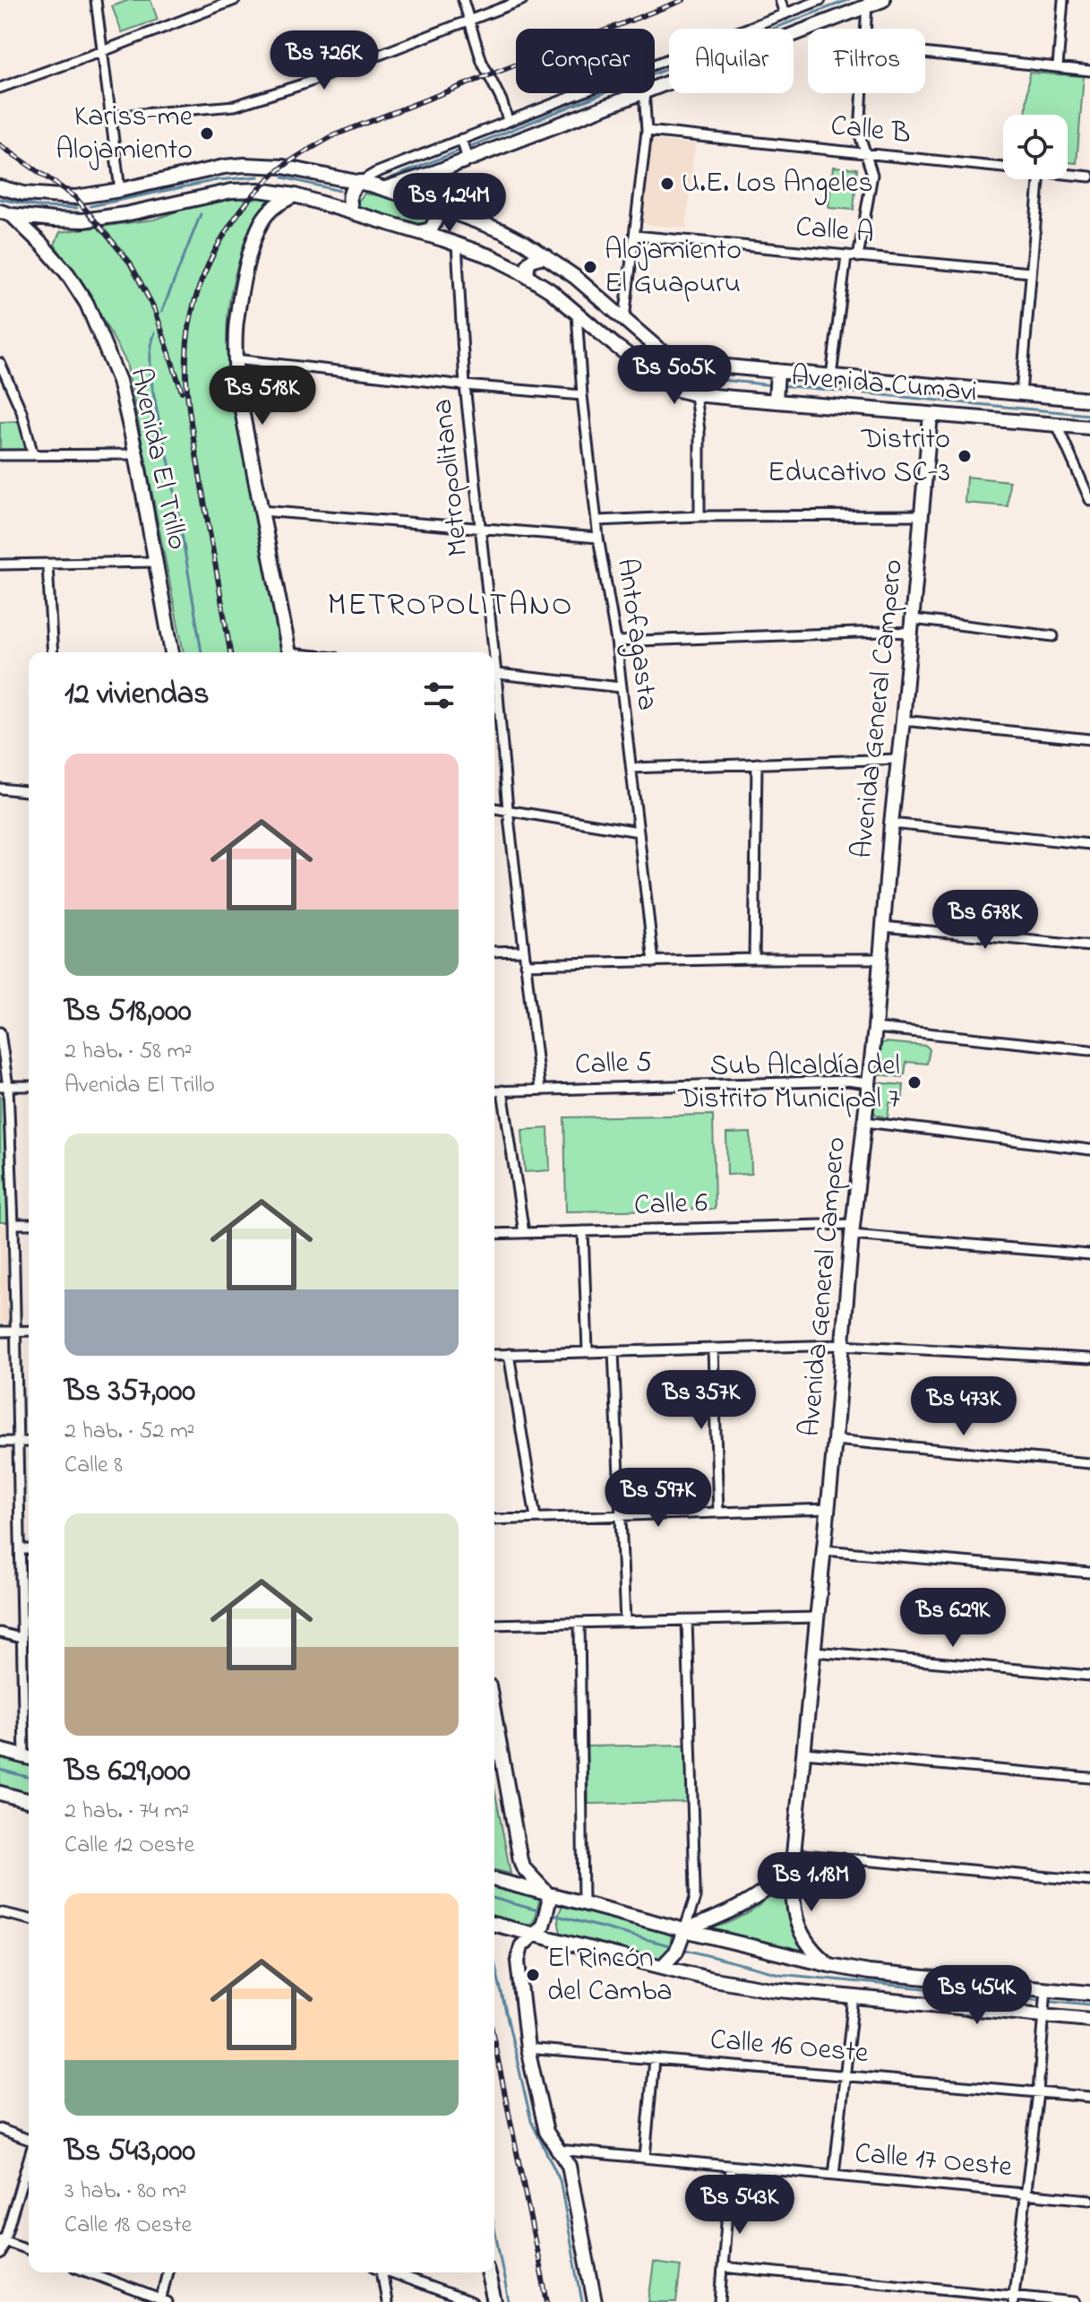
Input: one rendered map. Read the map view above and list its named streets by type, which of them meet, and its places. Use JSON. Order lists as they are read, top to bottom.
{
  "streets": {
    "main road": ["Avenida Cumavi", "Avenida El Trillo", "Avenida General Campero"],
    "street": [
      "Calle B",
      "Calle A",
      "Metropolitana",
      "Antofagasta",
      "Calle 5",
      "Calle 6",
      "Calle 16 Oeste",
      "Calle 17 Oeste"
    ]
  },
  "crossings": [
    ["Avenida Cumavi", "Avenida El Trillo"],
    ["Avenida Cumavi", "Metropolitana"],
    ["Avenida Cumavi", "Antofagasta"],
    ["Avenida Cumavi", "Avenida General Campero"],
    ["Metropolitana", "Calle 5"],
    ["Avenida General Campero", "Calle 5"],
    ["Avenida General Campero", "Calle 6"]
  ],
  "districts": ["METROPOLITANO"],
  "places": [
    "Kariss-me Alojamiento",
    "U.E. Los Angeles",
    "Alojamiento El Guapuru",
    "Distrito Educativo SC-3",
    "Sub Alcaldía del Distrito Municipal 7",
    "El Rincón del Camba"
  ],
  "page": {
    "chip": ["Comprar", "Alquilar", "Filtros"],
    "price": [
      "Bs 726K",
      "Bs 1.24M",
      "Bs 505K",
      "Bs 518K",
      "Bs 678K",
      "Bs 357K",
      "Bs 473K",
      "Bs 597K",
      "Bs 629K",
      "Bs 1.18M",
      "Bs 454K",
      "Bs 543K"
    ],
    "heading": "12 viviendas",
    "list": [
      {
        "name": "Bs 518,000",
        "note": "2 hab. · 58 m² · Avenida El Trillo"
      },
      {
        "name": "Bs 357,000",
        "note": "2 hab. · 52 m² · Calle 8"
      },
      {
        "name": "Bs 629,000",
        "note": "2 hab. · 74 m² · Calle 12 Oeste"
      },
      {
        "name": "Bs 543,000",
        "note": "3 hab. · 80 m² · Calle 18 Oeste"
      }
    ]
  }
}
